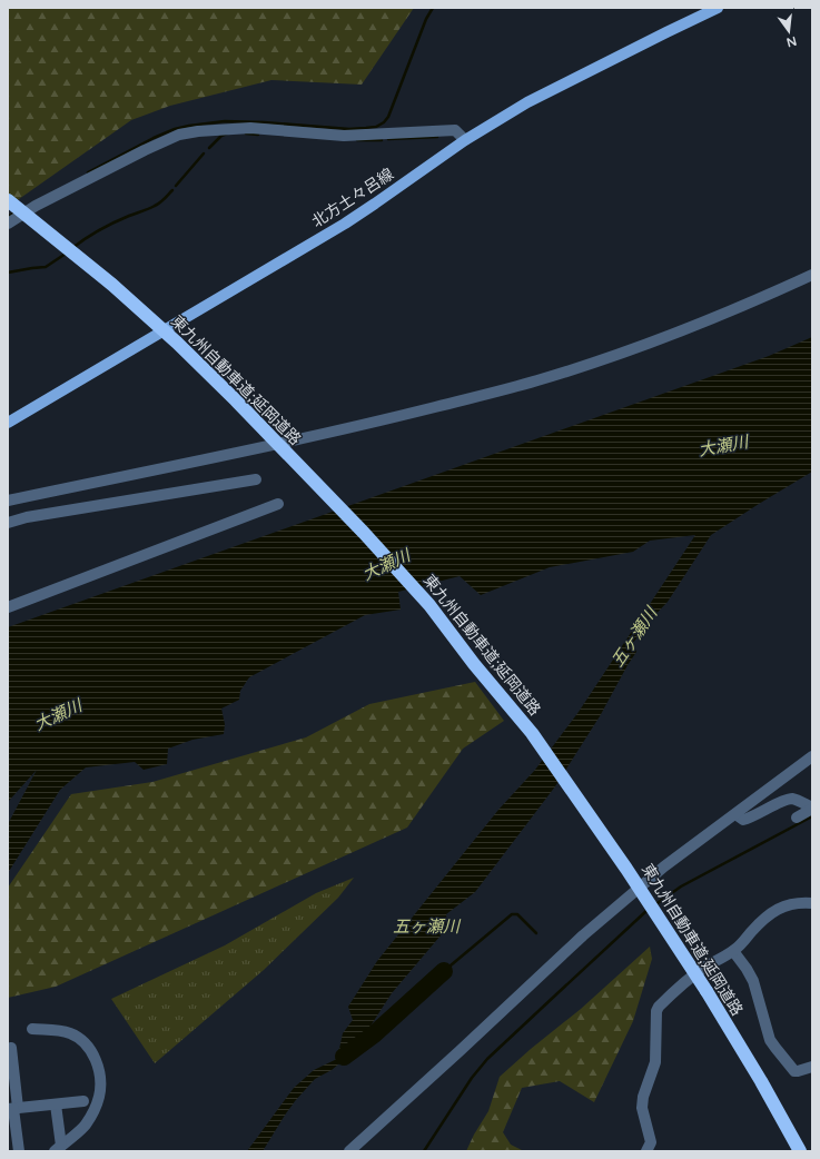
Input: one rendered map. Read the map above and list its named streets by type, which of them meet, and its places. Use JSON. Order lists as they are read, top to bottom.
{
  "streets": {
    "highway": ["東九州自動車道;延岡道路"],
    "main road": ["北方土々呂線"]
  },
  "water": ["大瀬川", "五ヶ瀬川"],
  "north": "bottom"
}
